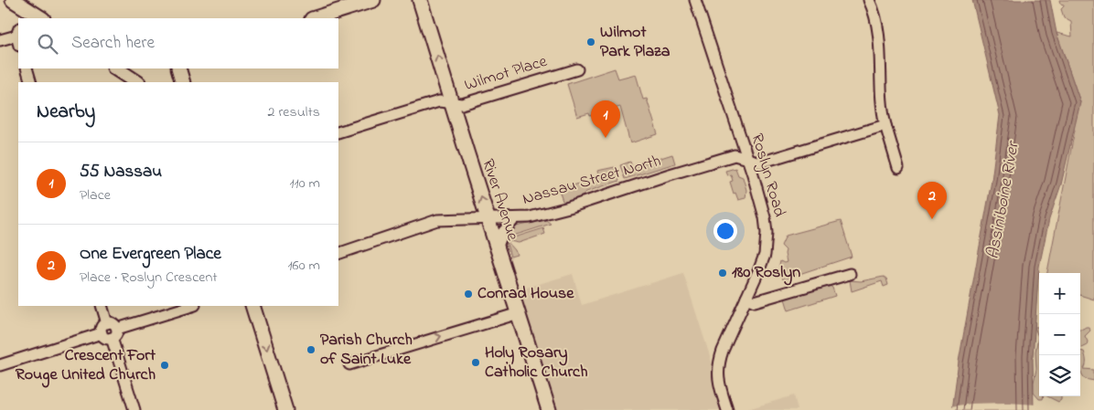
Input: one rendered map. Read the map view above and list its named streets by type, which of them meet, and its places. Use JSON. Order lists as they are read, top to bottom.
{
  "streets": {
    "street": [
      "Wilmot Place",
      "Roslyn Road",
      "Nassau Street North",
      "River Avenue"
    ]
  },
  "crossings": [
    ["Wilmot Place", "River Avenue"],
    ["Roslyn Road", "Nassau Street North"],
    ["Nassau Street North", "River Avenue"]
  ],
  "one_way": ["River Avenue"],
  "water": ["Assiniboine River"],
  "places": [
    "Wilmot Park Plaza",
    "180 Roslyn",
    "Conrad House",
    "Parish Church of Saint Luke",
    "Holy Rosary Catholic Church",
    "Crescent Fort Rouge United Church"
  ],
  "page": {
    "search": "Search here",
    "heading": ["Nearby", "2 results"],
    "pins": ["1", "2"],
    "list": [
      {
        "mark": "1",
        "name": "55 Nassau",
        "note": "Place",
        "value": "110 m"
      },
      {
        "mark": "2",
        "name": "One Evergreen Place",
        "note": "Place · Roslyn Crescent",
        "value": "160 m"
      }
    ],
    "map_buttons": ["+", "−"]
  }
}
